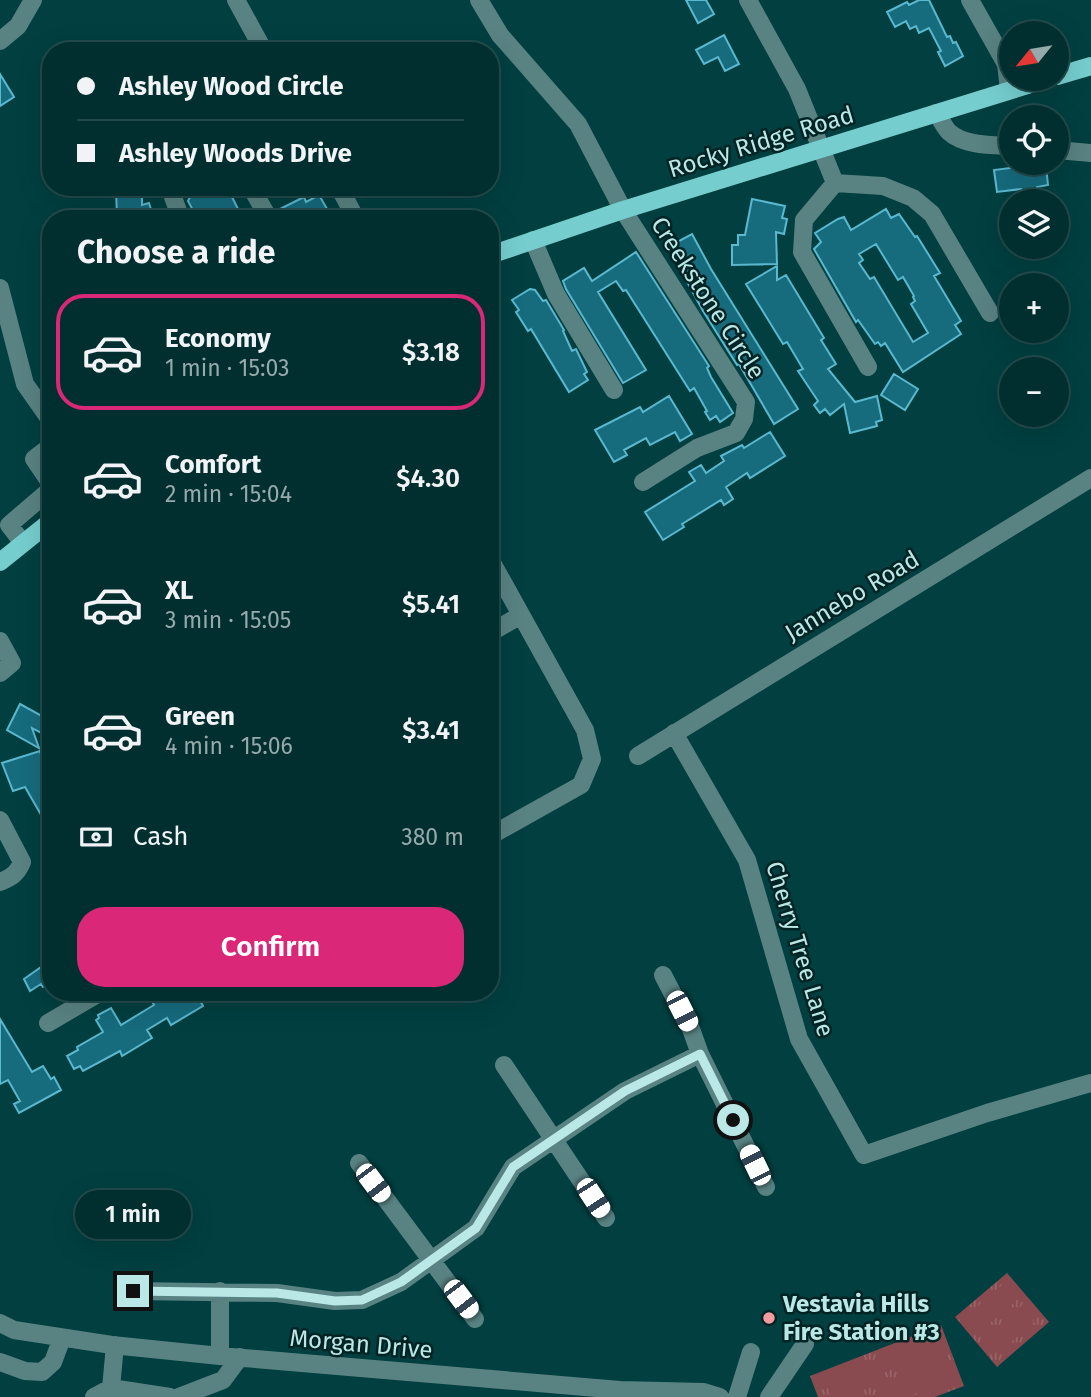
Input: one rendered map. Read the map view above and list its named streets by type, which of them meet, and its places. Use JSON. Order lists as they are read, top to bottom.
{
  "streets": {
    "main road": ["Rocky Ridge Road"],
    "street": [
      "Creekstone Circle",
      "Jannebo Road",
      "Cherry Tree Lane",
      "Morgan Drive"
    ]
  },
  "crossings": [
    ["Rocky Ridge Road", "Creekstone Circle"],
    ["Jannebo Road", "Cherry Tree Lane"]
  ],
  "places": ["Vestavia Hills Fire Station #3"],
  "north": "bottom left",
  "page": {
    "map_buttons": ["+", "−"],
    "banner": ["Ashley Wood Circle", "Ashley Woods Drive"],
    "heading": "Choose a ride",
    "list": [
      {
        "name": "Economy",
        "note": "1 min · 15:03",
        "value": "$3.18"
      },
      {
        "name": "Comfort",
        "note": "2 min · 15:04",
        "value": "$4.30"
      },
      {
        "name": "XL",
        "note": "3 min · 15:05",
        "value": "$5.41"
      },
      {
        "name": "Green",
        "note": "4 min · 15:06",
        "value": "$3.41"
      }
    ],
    "pay": ["Cash", "380 m"],
    "buttons": "Confirm",
    "bubble": "1 min"
  }
}
